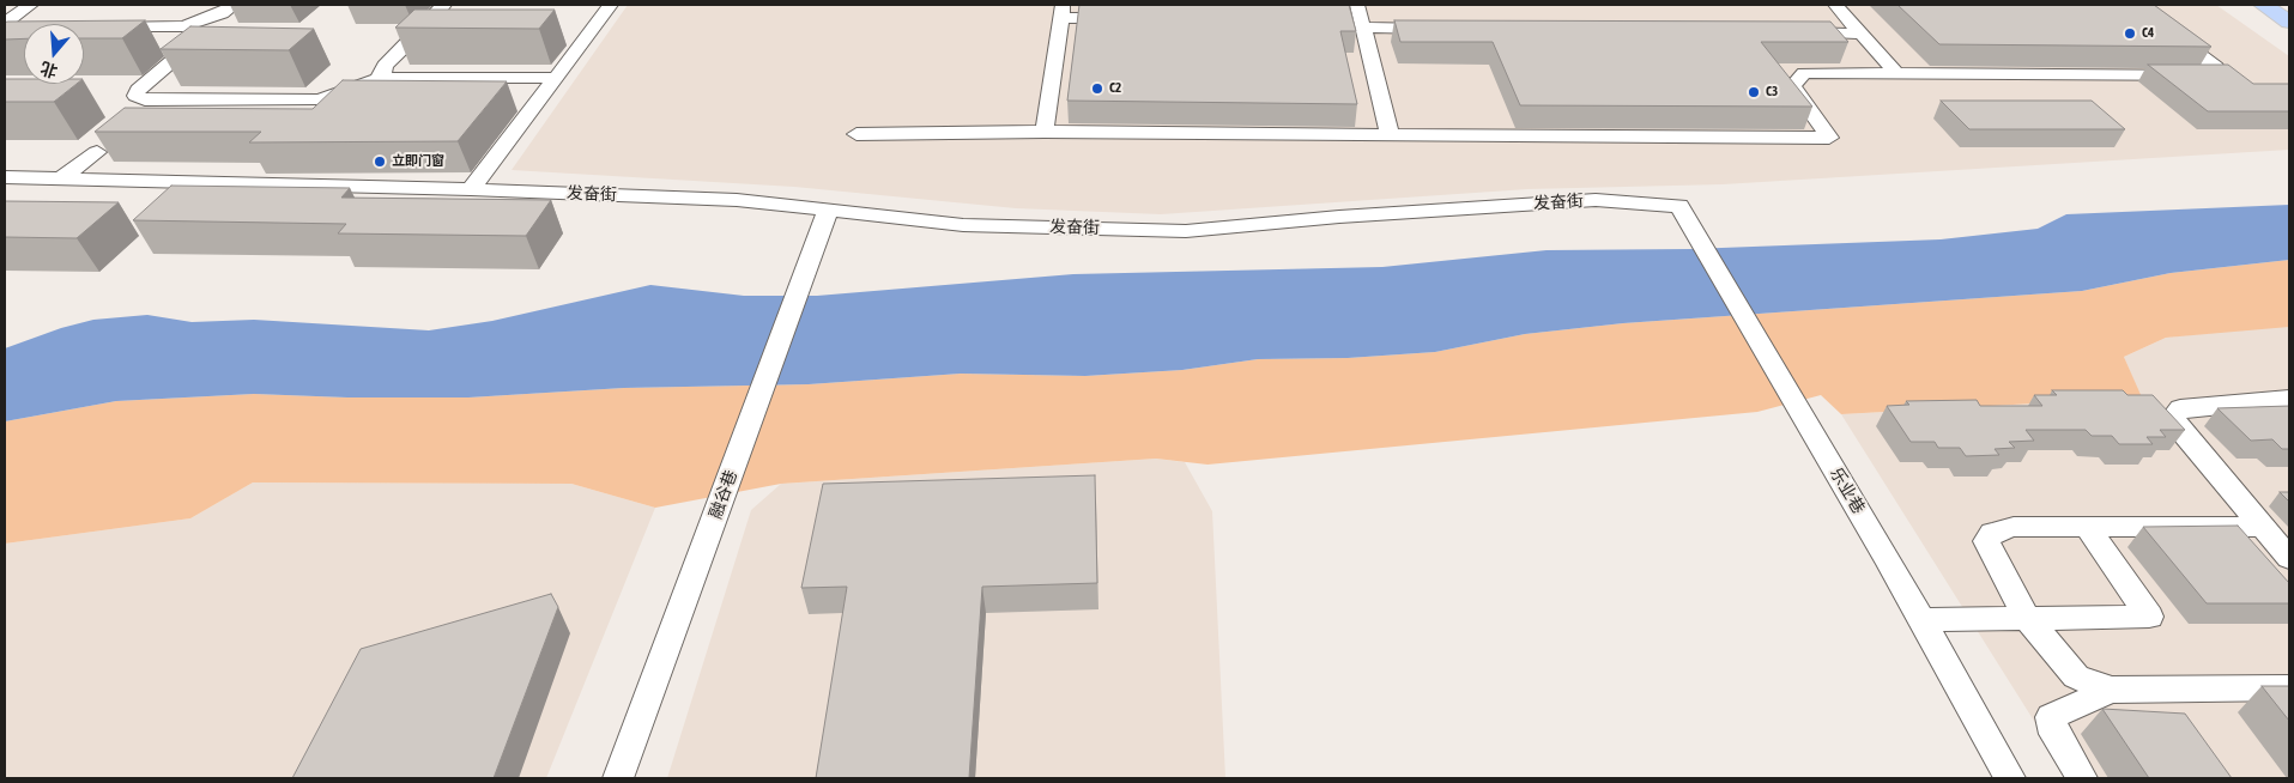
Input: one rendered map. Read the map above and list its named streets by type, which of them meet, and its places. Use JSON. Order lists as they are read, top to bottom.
{
  "streets": {
    "street": ["发奋街", "乐业巷", "融谷巷"]
  },
  "crossings": [
    ["发奋街", "乐业巷"],
    ["发奋街", "融谷巷"]
  ],
  "places": [
    "C4",
    "C2",
    "C3",
    "立即门窗"
  ],
  "north": "bottom"
}
